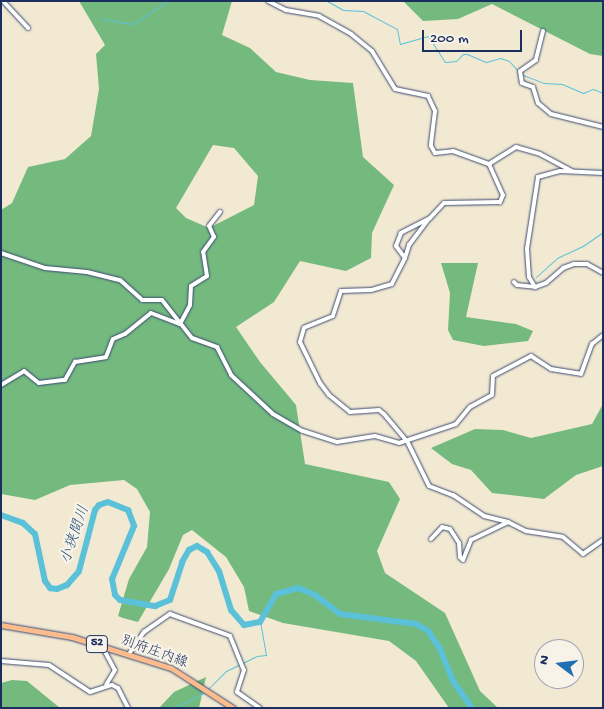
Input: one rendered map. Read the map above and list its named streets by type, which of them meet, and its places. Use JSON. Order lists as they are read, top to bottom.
{
  "streets": {
    "main road": ["52", "別府庄内線"]
  },
  "water": ["小狭間川"],
  "scale_bar": "200 m",
  "north": "left"
}
